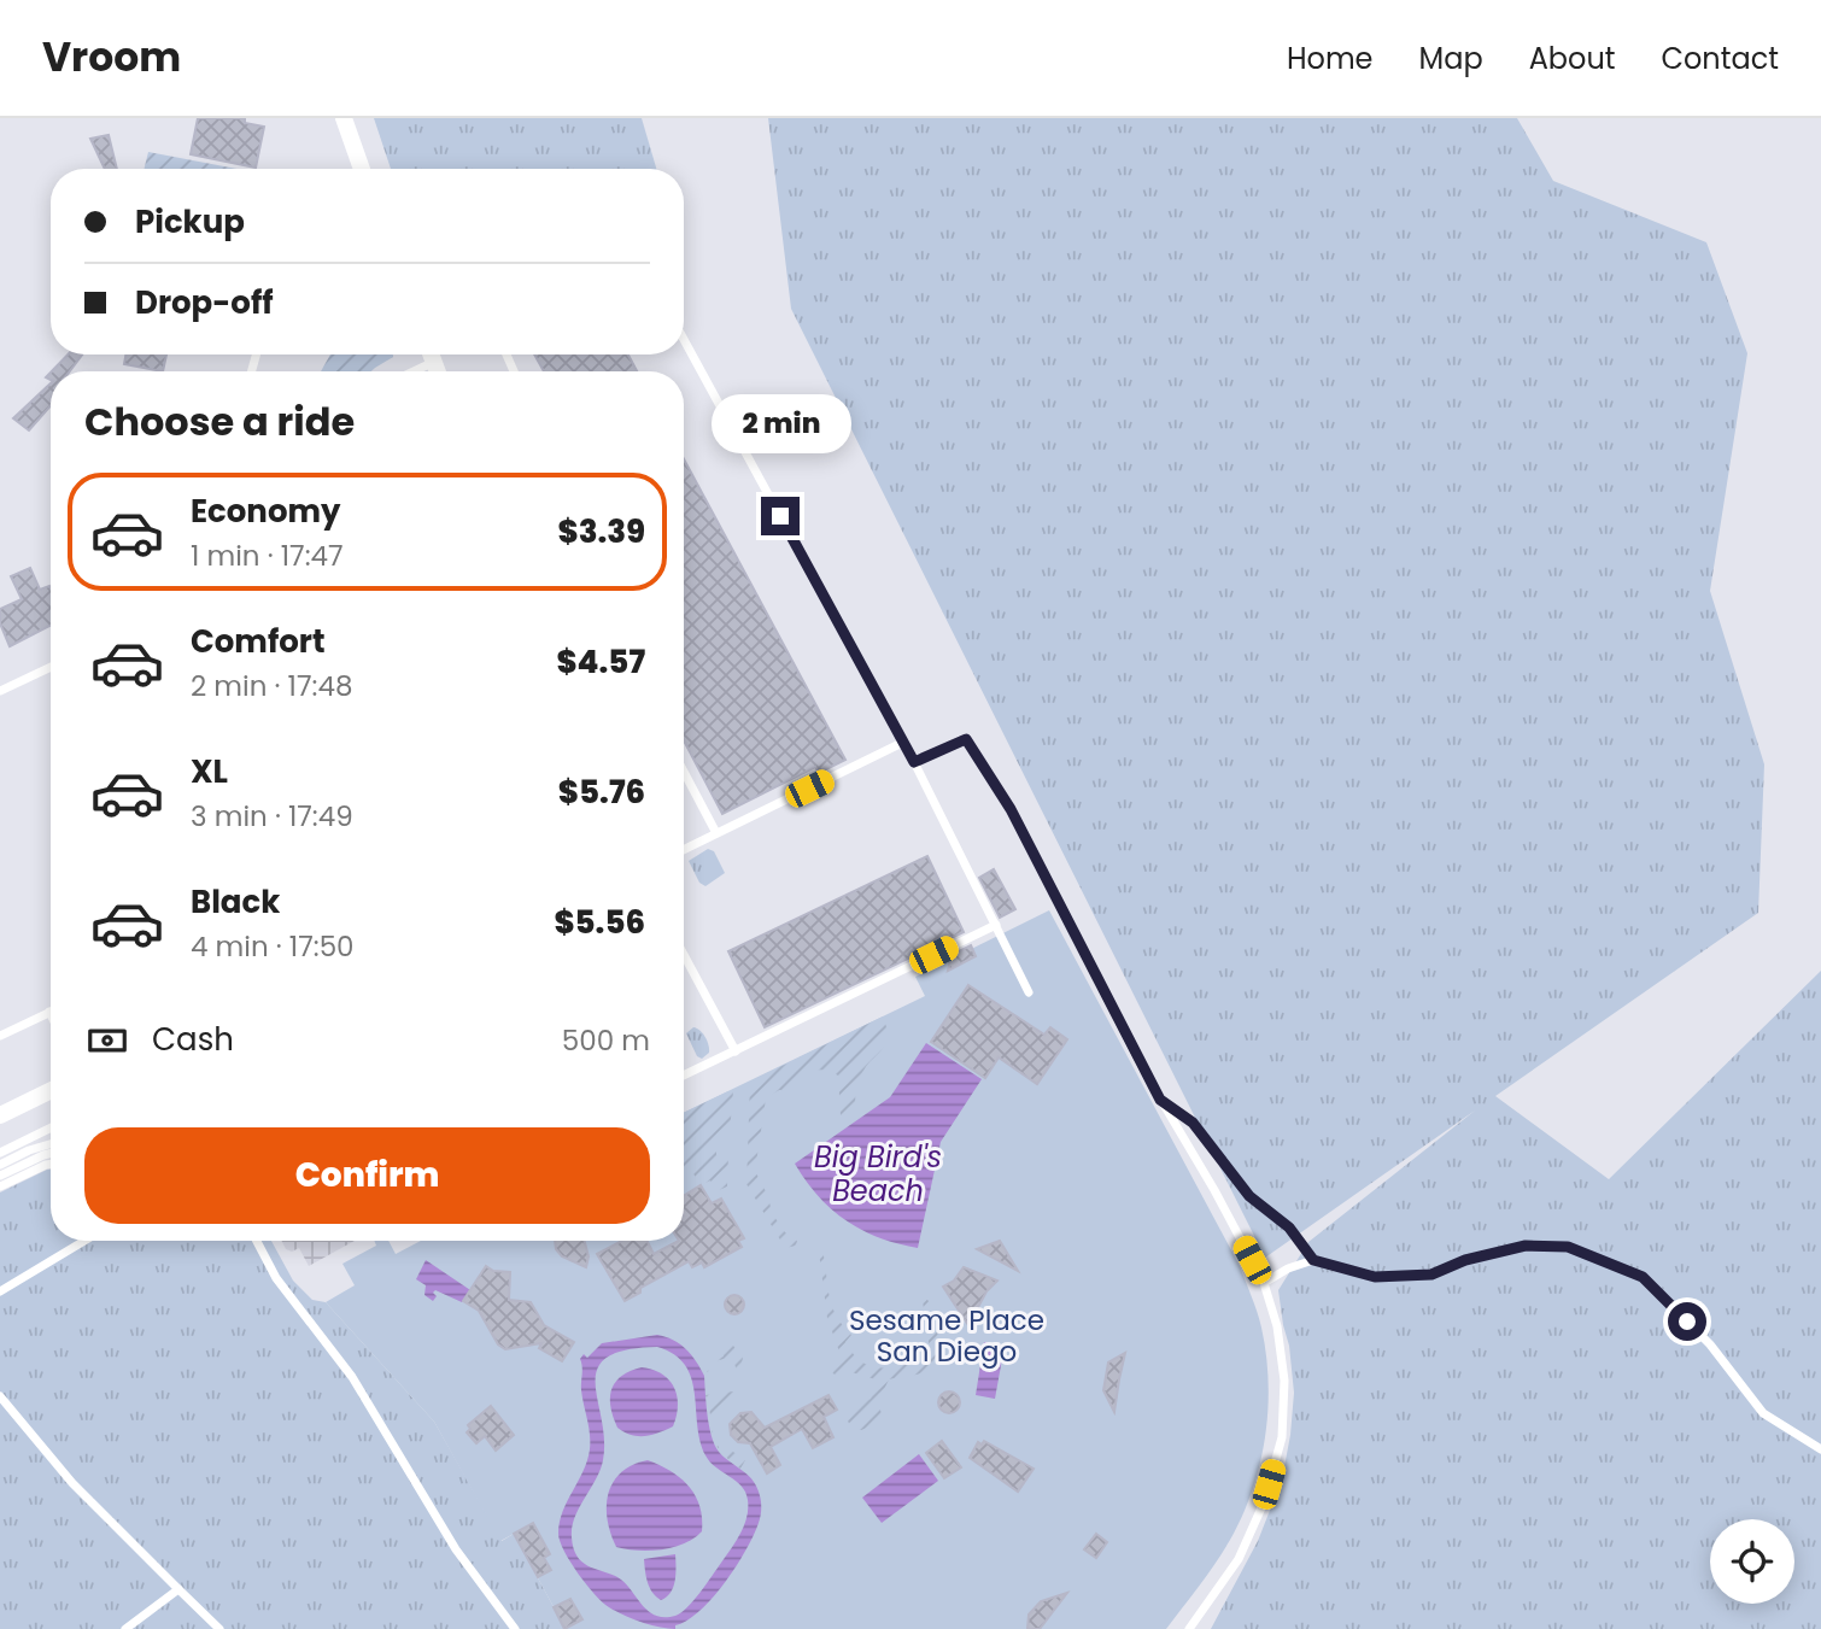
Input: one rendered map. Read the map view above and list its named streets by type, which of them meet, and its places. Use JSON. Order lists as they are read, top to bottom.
{
  "water": ["Big Bird's Beach"],
  "parks": ["Sesame Place San Diego"],
  "page": {
    "header": "Vroom",
    "nav": [
      "Home",
      "Map",
      "About",
      "Contact"
    ],
    "banner": ["Pickup", "Drop-off"],
    "heading": "Choose a ride",
    "bubble": "2 min",
    "list": [
      {
        "name": "Economy",
        "note": "1 min · 17:47",
        "value": "$3.39"
      },
      {
        "name": "Comfort",
        "note": "2 min · 17:48",
        "value": "$4.57"
      },
      {
        "name": "XL",
        "note": "3 min · 17:49",
        "value": "$5.76"
      },
      {
        "name": "Black",
        "note": "4 min · 17:50",
        "value": "$5.56"
      }
    ],
    "pay": ["Cash", "500 m"],
    "buttons": "Confirm"
  }
}
